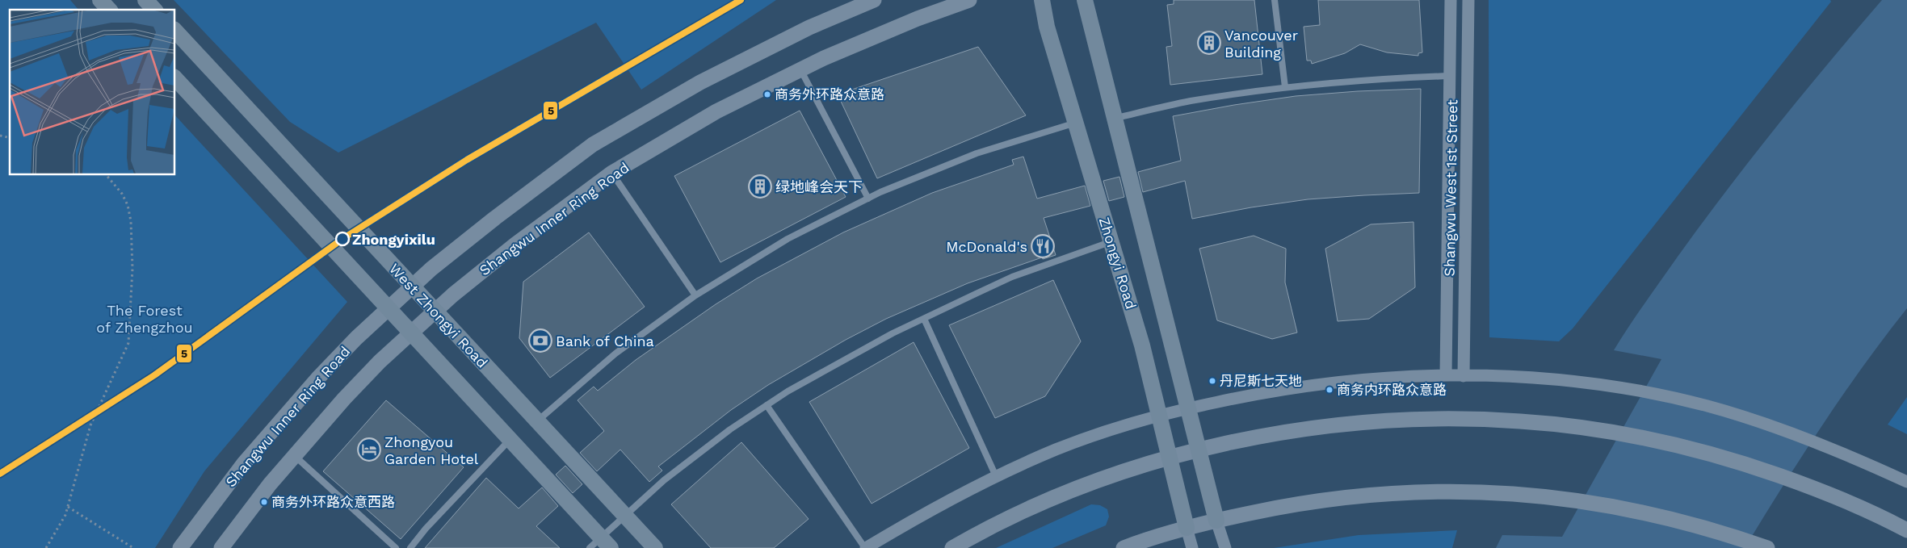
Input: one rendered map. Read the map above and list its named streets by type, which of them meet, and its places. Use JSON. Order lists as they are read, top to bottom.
{
  "streets": {
    "main road": ["Zhongyi Road", "West Zhongyi Road"],
    "street": ["Shangwu West 1st Street", "Shangwu Inner Ring Road"]
  },
  "crossings": [
    ["Shangwu Inner Ring Road", "West Zhongyi Road"]
  ],
  "parks": ["The Forest of Zhengzhou"],
  "places": {
    "building": ["Vancouver Building", "绿地峰会天下"],
    "other": [
      "商务外环路众意路",
      "Zhongyixilu",
      "丹尼斯七天地",
      "商务内环路众意路",
      "商务外环路众意西路"
    ],
    "restaurant": ["McDonald's"],
    "bank": ["Bank of China"],
    "hotel": ["Zhongyou Garden Hotel"]
  },
  "lines": ["transit line 5"]
}
